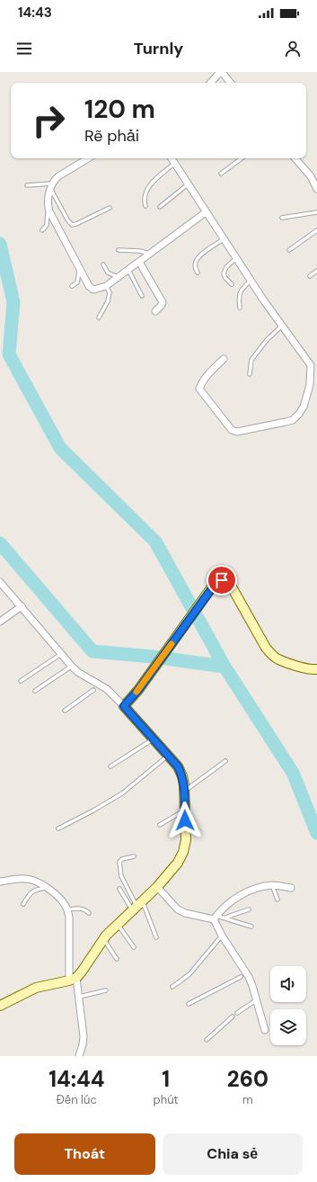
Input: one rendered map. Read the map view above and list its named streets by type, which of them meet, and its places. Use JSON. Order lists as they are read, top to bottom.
{
  "page": {
    "status": "14:43",
    "header": "Turnly",
    "turn": ["120 m", "Rẽ phải"],
    "eta": [
      "14:44",
      "Đến lúc",
      "1",
      "phút",
      "260",
      "m"
    ],
    "buttons": ["Thoát", "Chia sẻ"]
  }
}
